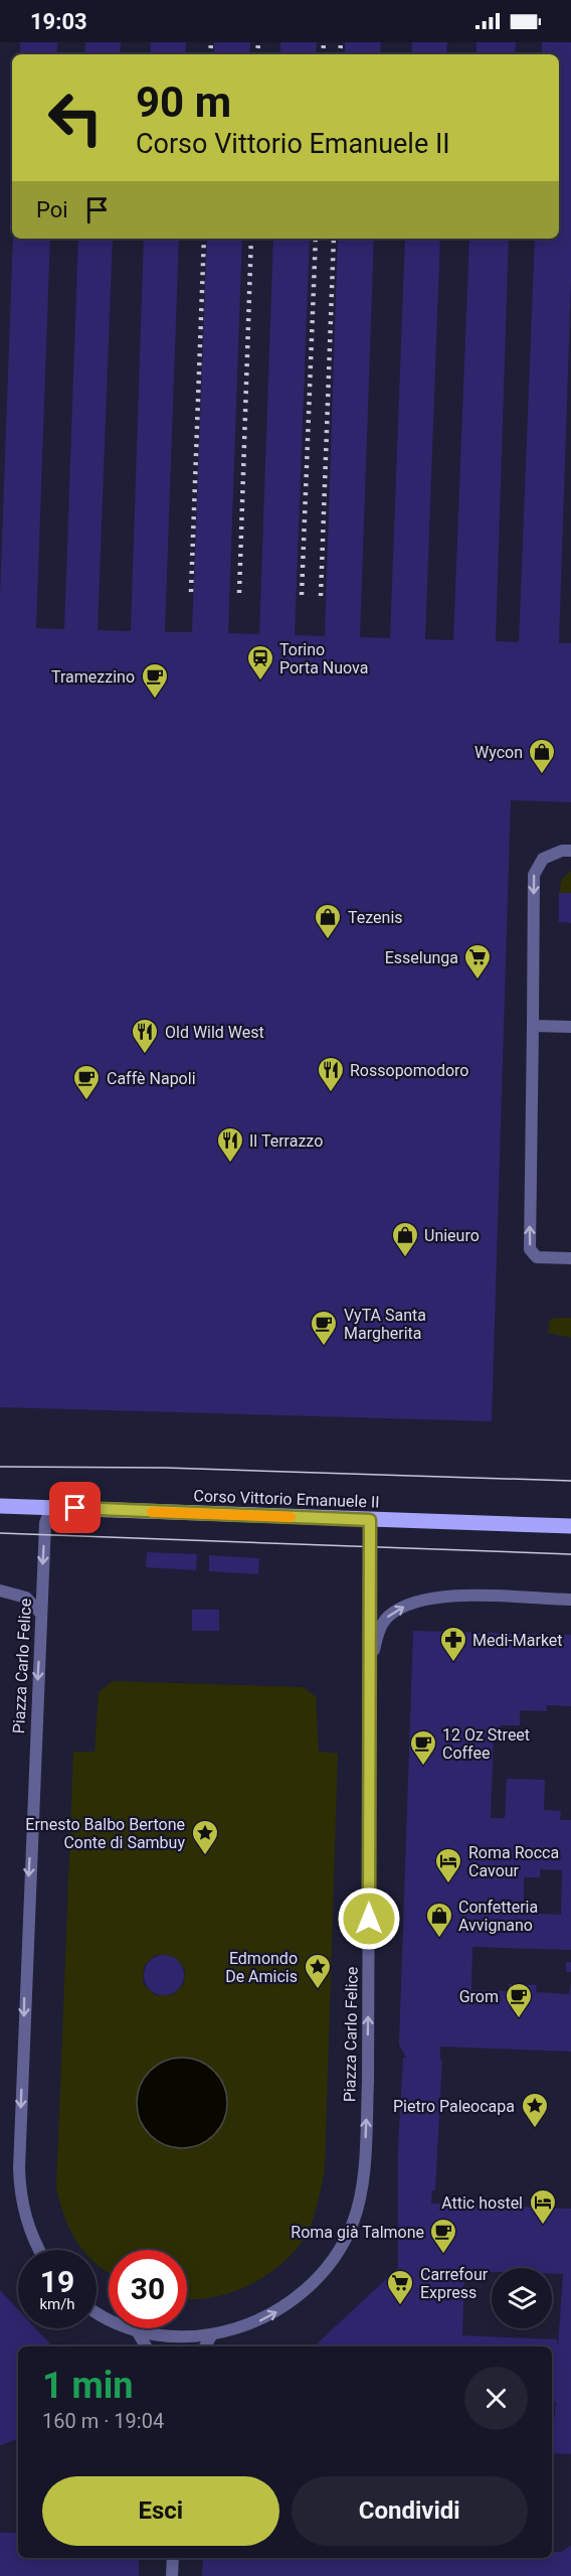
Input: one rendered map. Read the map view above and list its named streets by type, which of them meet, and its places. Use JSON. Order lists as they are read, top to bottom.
{
  "streets": {
    "main road": ["Corso Vittorio Emanuele II"],
    "street": ["Piazza Carlo Felice"]
  },
  "crossings": [
    ["Corso Vittorio Emanuele II", "Piazza Carlo Felice"]
  ],
  "places": {
    "station": ["Torino Porta Nuova"],
    "cafe": [
      "Tramezzino",
      "Caffè Napoli",
      "VyTA Santa Margherita",
      "12 Oz Street Coffee",
      "Grom",
      "Roma già Talmone"
    ],
    "shop": [
      "Wycon",
      "Tezenis",
      "Unieuro",
      "Confetteria Avvignano"
    ],
    "supermarket": ["Esselunga", "Carrefour Express"],
    "restaurant": ["Old Wild West", "Rossopomodoro", "Il Terrazzo"],
    "pharmacy": ["Medi-Market"],
    "place": ["Ernesto Balbo Bertone Conte di Sambuy", "Edmondo De Amicis", "Pietro Paleocapa"],
    "hotel": ["Roma Rocca Cavour", "Attic hostel"]
  },
  "page": {
    "status": "19:03",
    "turn": ["90 m", "Corso Vittorio Emanuele II"],
    "then": "Poi",
    "speed": "19 km/h",
    "limit": "30",
    "heading": ["1 min", "160 m · 19:04"],
    "buttons": ["Esci", "Condividi"]
  }
}
